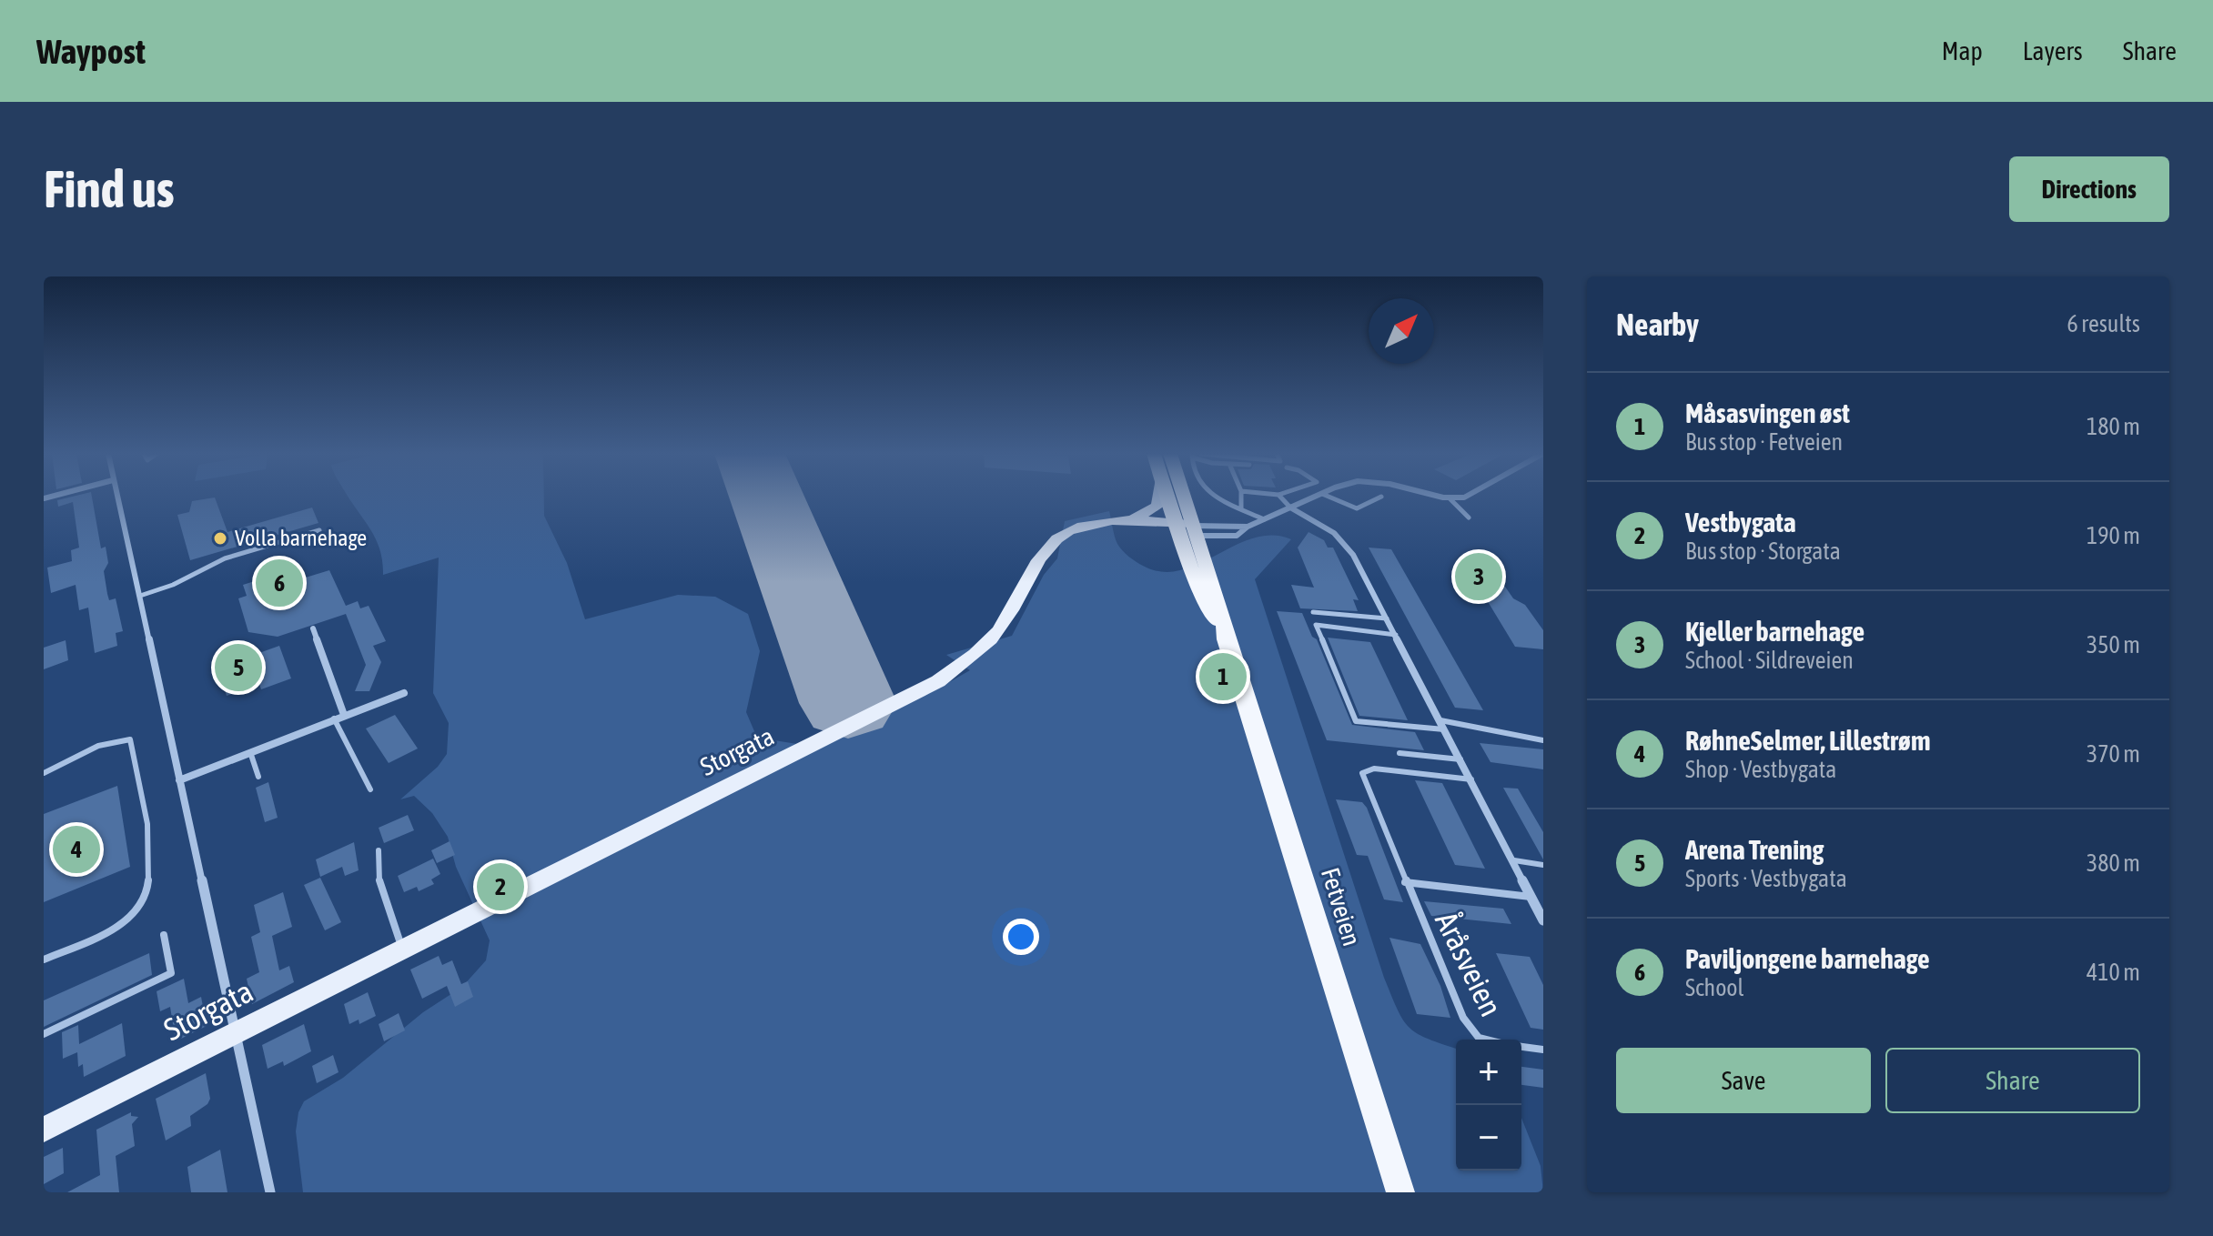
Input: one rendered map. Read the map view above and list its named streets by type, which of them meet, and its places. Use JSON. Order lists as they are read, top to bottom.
{
  "streets": {
    "highway": ["Fetveien"],
    "main road": ["Storgata"],
    "lane": ["Åråsveien"]
  },
  "crossings": [
    ["Storgata", "Fetveien"]
  ],
  "places": ["Volla barnehage"],
  "north": "top right",
  "page": {
    "header": "Waypost",
    "nav": ["Map", "Layers", "Share"],
    "buttons": [
      "Directions",
      ["Save", "Share"]
    ],
    "title": "Find us",
    "heading": ["Nearby", "6 results"],
    "list": [
      {
        "mark": "1",
        "name": "Måsasvingen øst",
        "note": "Bus stop · Fetveien",
        "value": "180 m"
      },
      {
        "mark": "2",
        "name": "Vestbygata",
        "note": "Bus stop · Storgata",
        "value": "190 m"
      },
      {
        "mark": "3",
        "name": "Kjeller barnehage",
        "note": "School · Sildreveien",
        "value": "350 m"
      },
      {
        "mark": "4",
        "name": "RøhneSelmer, Lillestrøm",
        "note": "Shop · Vestbygata",
        "value": "370 m"
      },
      {
        "mark": "5",
        "name": "Arena Trening",
        "note": "Sports · Vestbygata",
        "value": "380 m"
      },
      {
        "mark": "6",
        "name": "Paviljongene barnehage",
        "note": "School",
        "value": "410 m"
      }
    ],
    "pins": [
      "3",
      "6",
      "5",
      "1",
      "4",
      "2"
    ],
    "map_buttons": ["+", "−"]
  }
}
